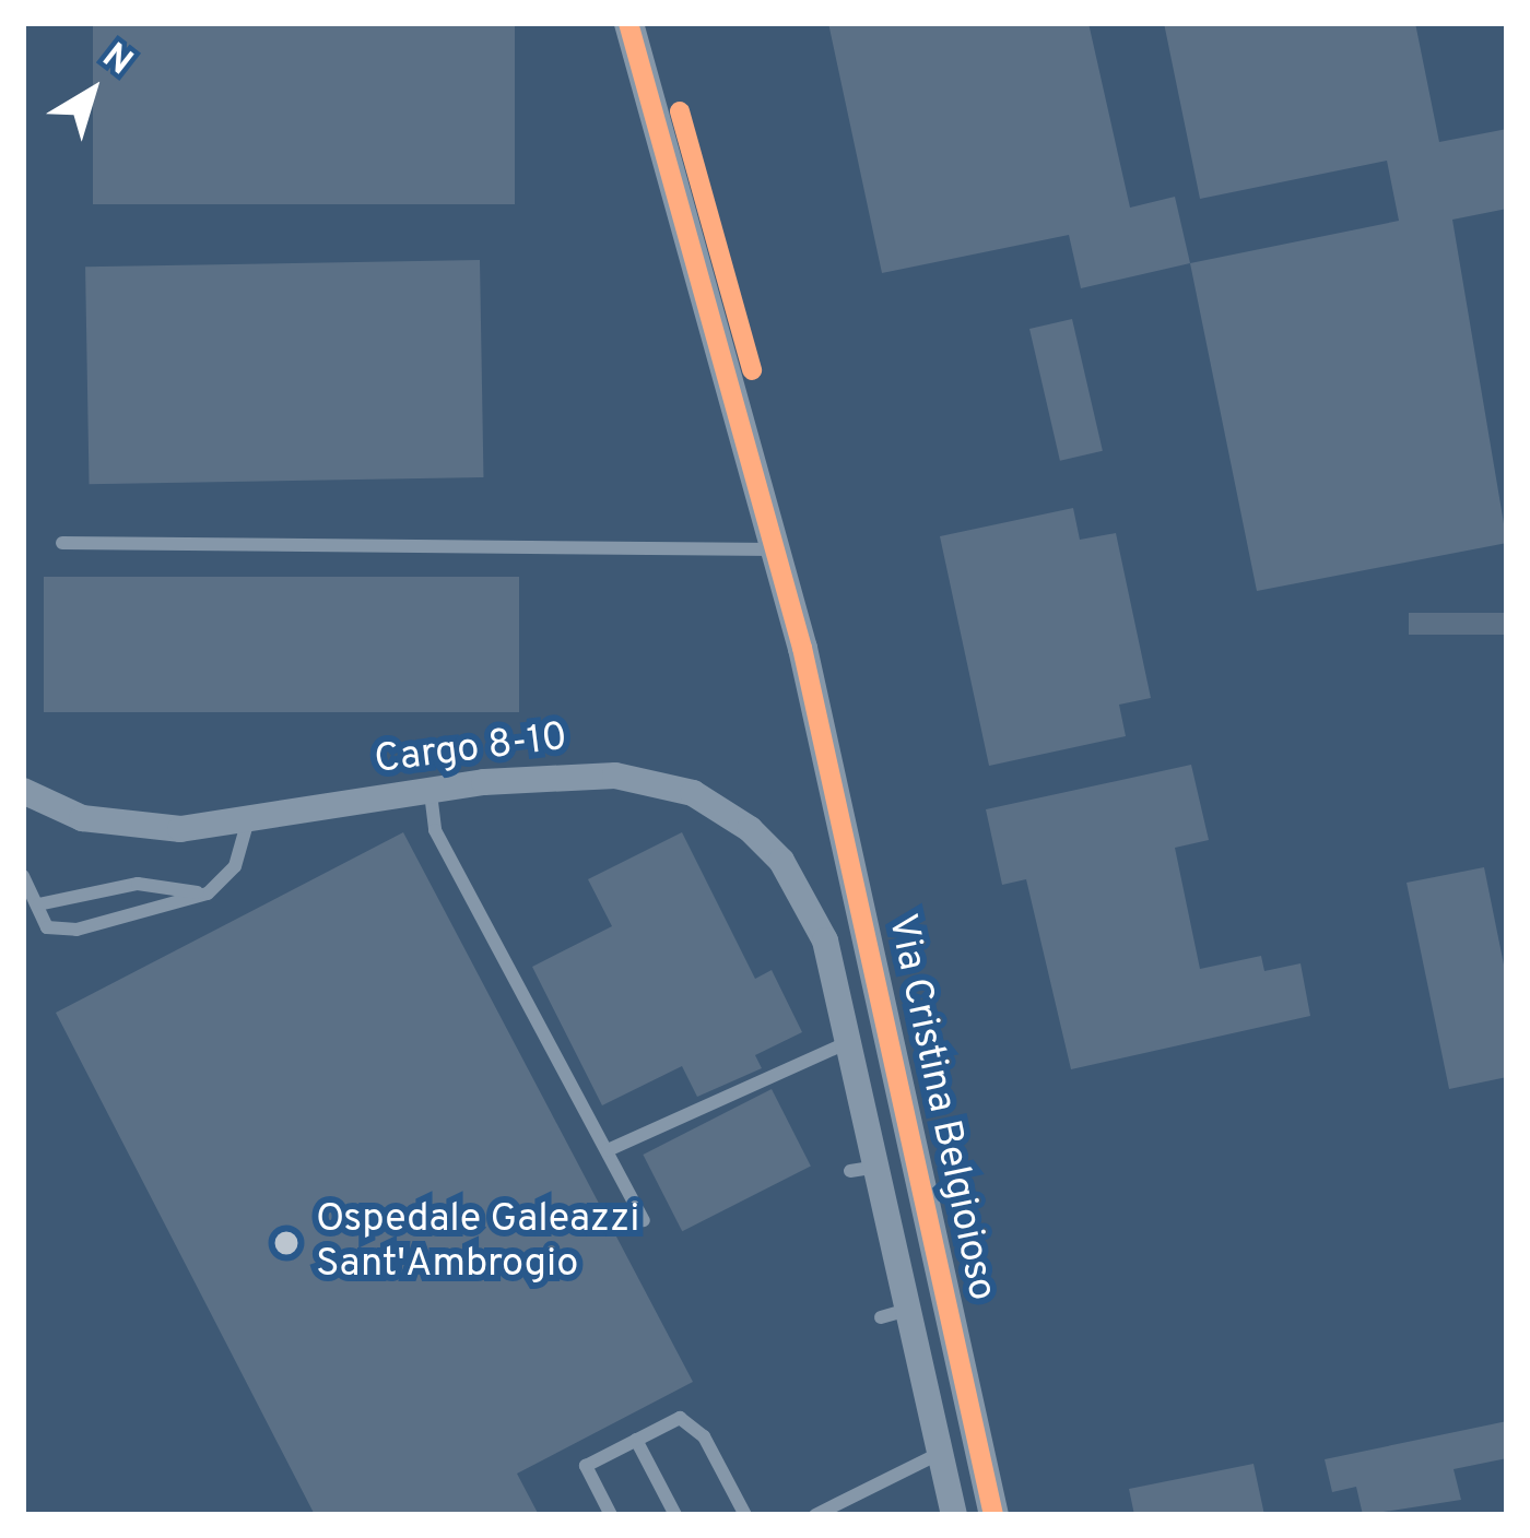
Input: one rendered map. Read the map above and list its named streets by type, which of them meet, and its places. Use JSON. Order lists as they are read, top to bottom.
{
  "streets": {
    "street": ["Cargo 8-10", "Via Cristina Belgioioso"]
  },
  "places": ["Ospedale Galeazzi Sant'Ambrogio"],
  "north": "top right"
}
